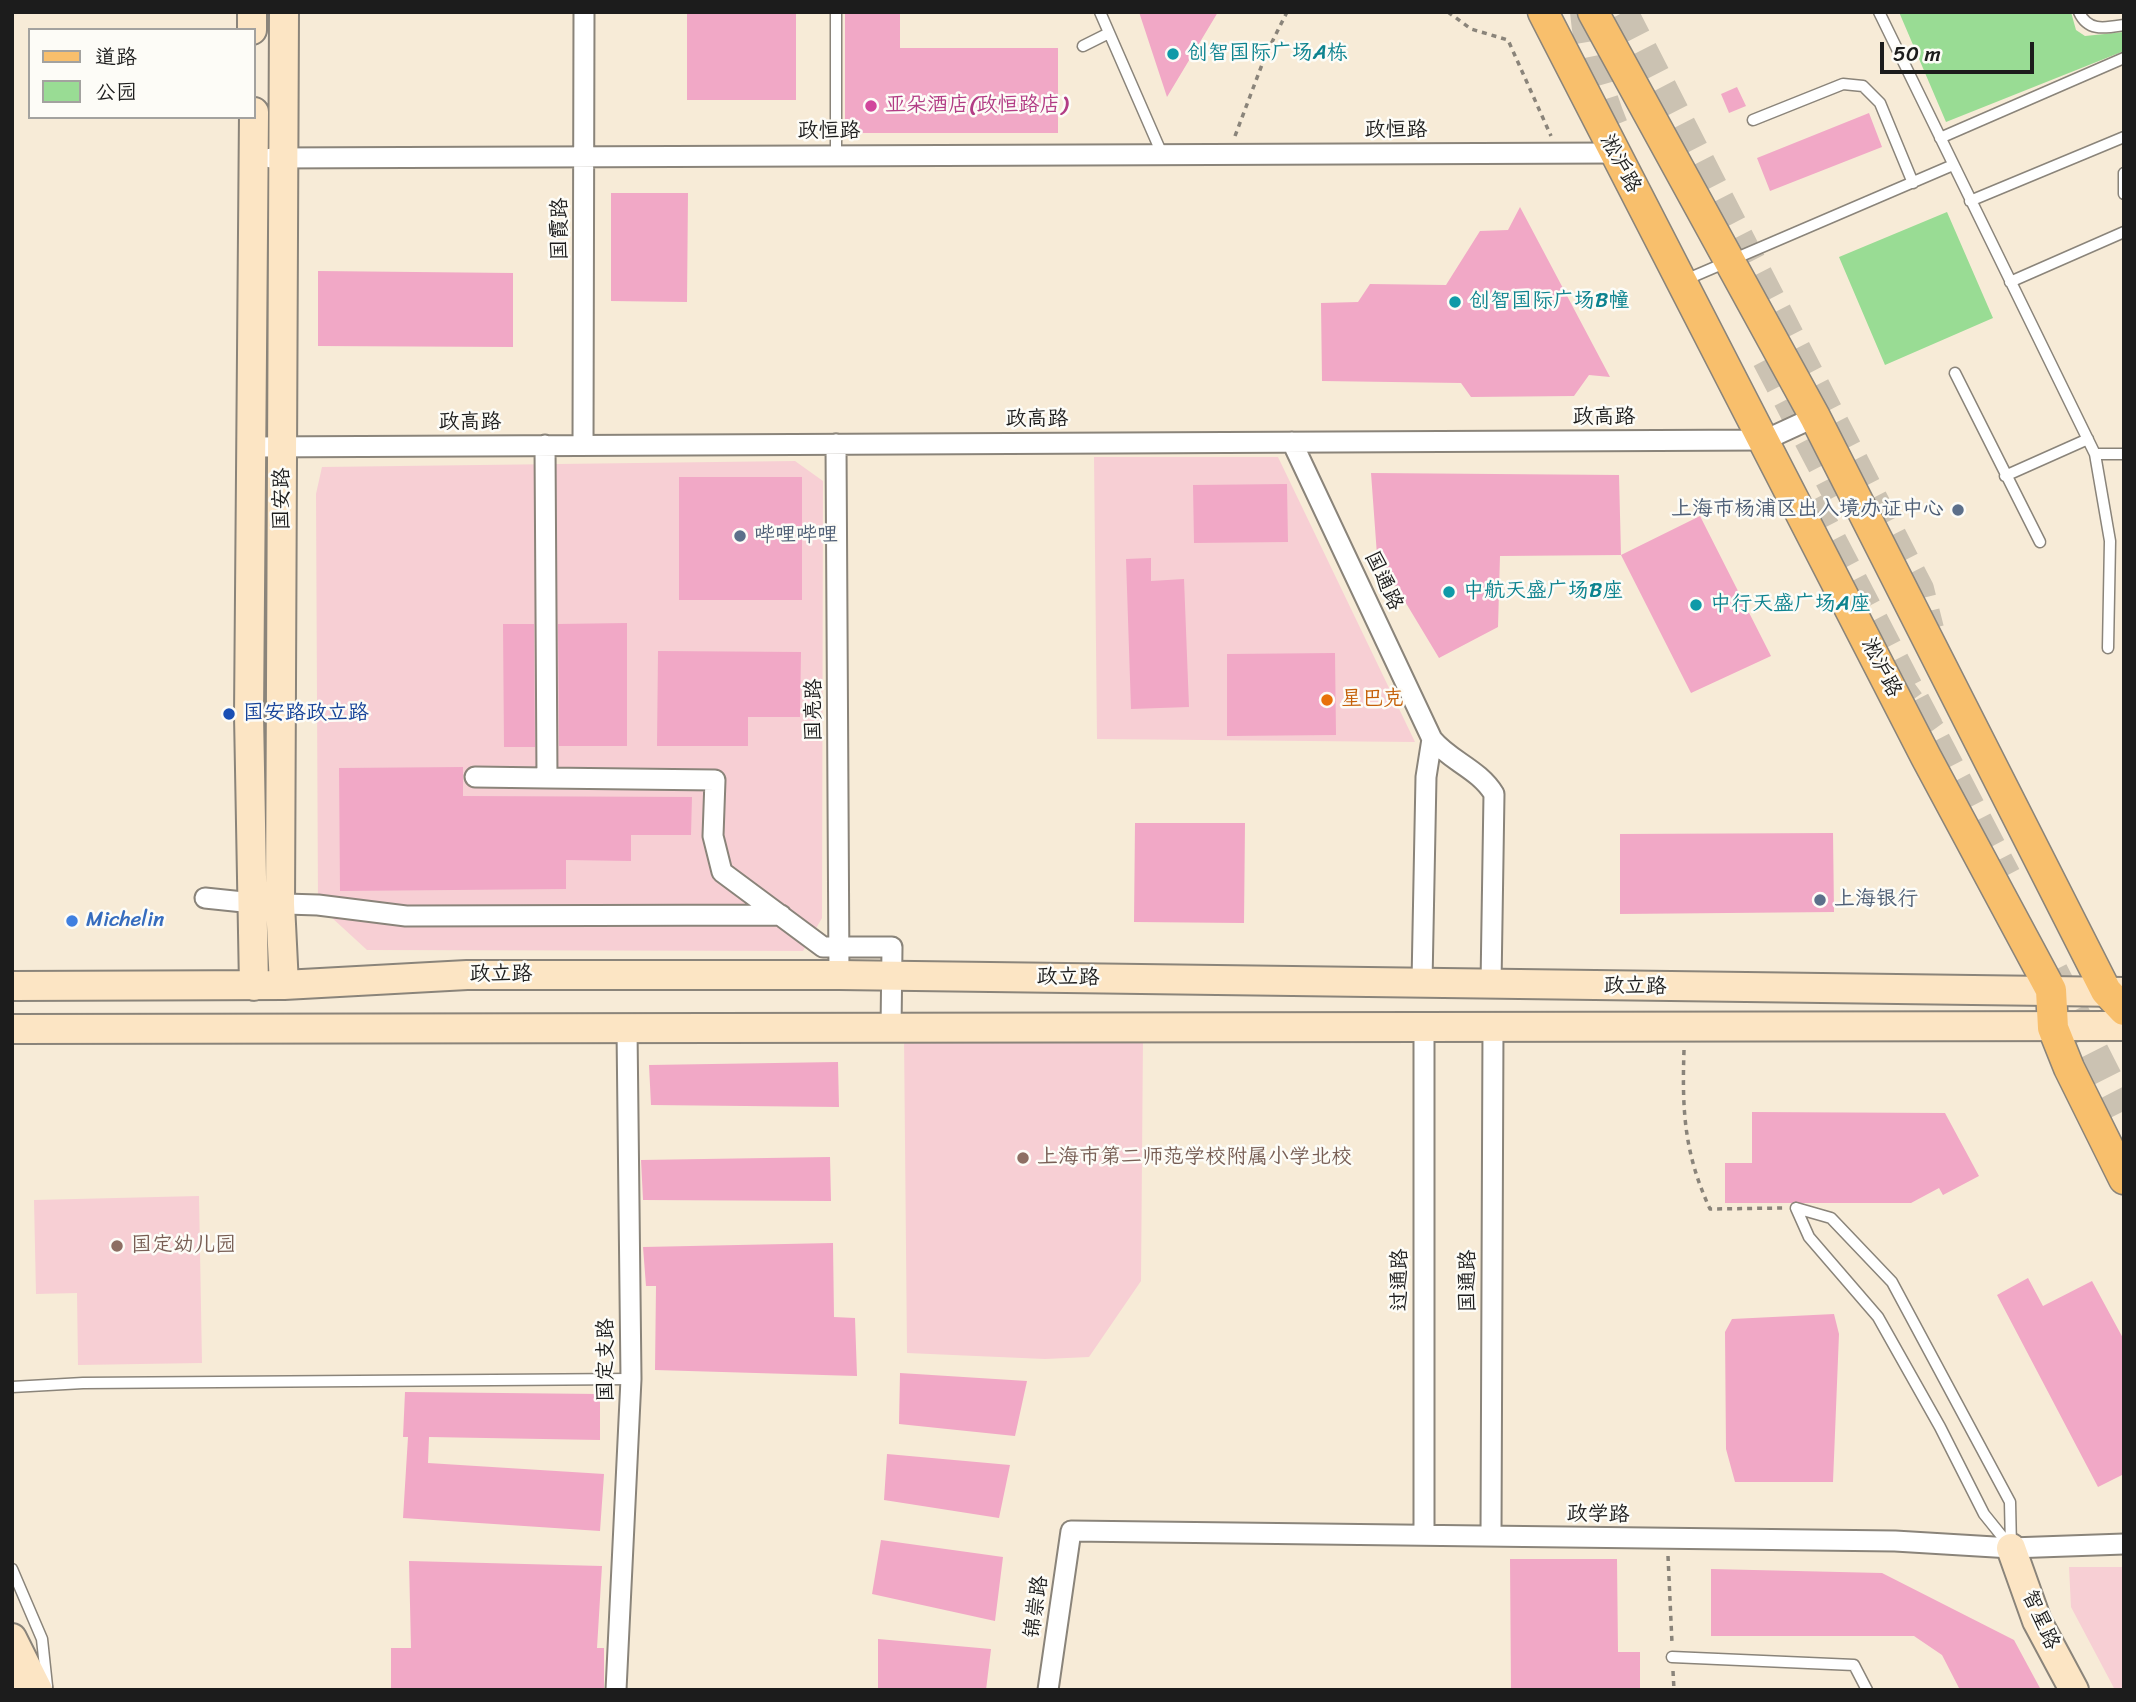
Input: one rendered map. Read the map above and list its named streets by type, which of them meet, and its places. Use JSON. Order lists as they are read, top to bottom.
{
  "streets": {
    "main road": [
      "淞沪路",
      "国安路",
      "政立路",
      "智星路"
    ],
    "street": [
      "政恒路",
      "国霞路",
      "政高路",
      "国通路",
      "国亮路",
      "过通路",
      "国定支路",
      "政学路",
      "锦崇路"
    ]
  },
  "crossings": [
    ["政恒路", "淞沪路"],
    ["政恒路", "国霞路"],
    ["政恒路", "国安路"],
    ["淞沪路", "政高路"],
    ["淞沪路", "政立路"],
    ["国霞路", "政高路"],
    ["政高路", "国安路"],
    ["政高路", "国通路"],
    ["政高路", "国亮路"],
    ["国安路", "政立路"],
    ["国通路", "政立路"],
    ["国通路", "政学路"],
    ["国亮路", "政立路"],
    ["政立路", "过通路"],
    ["政立路", "国定支路"],
    ["过通路", "政学路"],
    ["政学路", "锦崇路"],
    ["政学路", "智星路"]
  ],
  "places": [
    "创智国际广场A栋",
    "亚朵酒店(政恒路店)",
    "创智国际广场B幢",
    "上海市杨浦区出入境办证中心",
    "哔哩哔哩",
    "中航天盛广场B座",
    "中行天盛广场A座",
    "星巴克",
    "国安路政立路",
    "上海银行",
    "Michelin",
    "上海市第二师范学校附属小学北校",
    "国定幼儿园"
  ],
  "legend": ["道路", "公园"],
  "scale_bar": "50 m"
}
